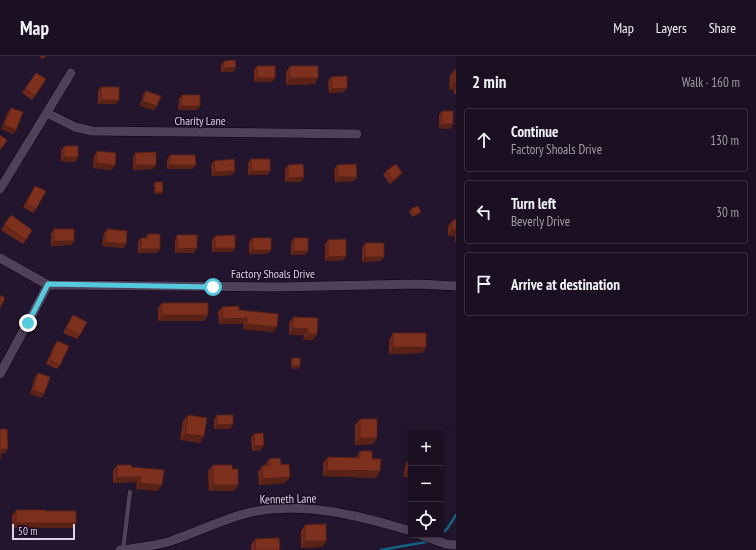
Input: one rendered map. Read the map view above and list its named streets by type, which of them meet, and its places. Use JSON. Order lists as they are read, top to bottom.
{
  "streets": {
    "street": ["Charity Lane", "Factory Shoals Drive", "Kenneth Lane"]
  },
  "scale_bar": "50 m",
  "page": {
    "header": "Map",
    "nav": ["Map", "Layers", "Share"],
    "heading": ["2 min", "Walk · 160 m"],
    "list": [
      ["Continue", "Factory Shoals Drive", "130 m"],
      ["Turn left", "Beverly Drive", "30 m"],
      "Arrive at destination"
    ],
    "map_buttons": ["+", "−"],
    "scale": "50 m"
  }
}
